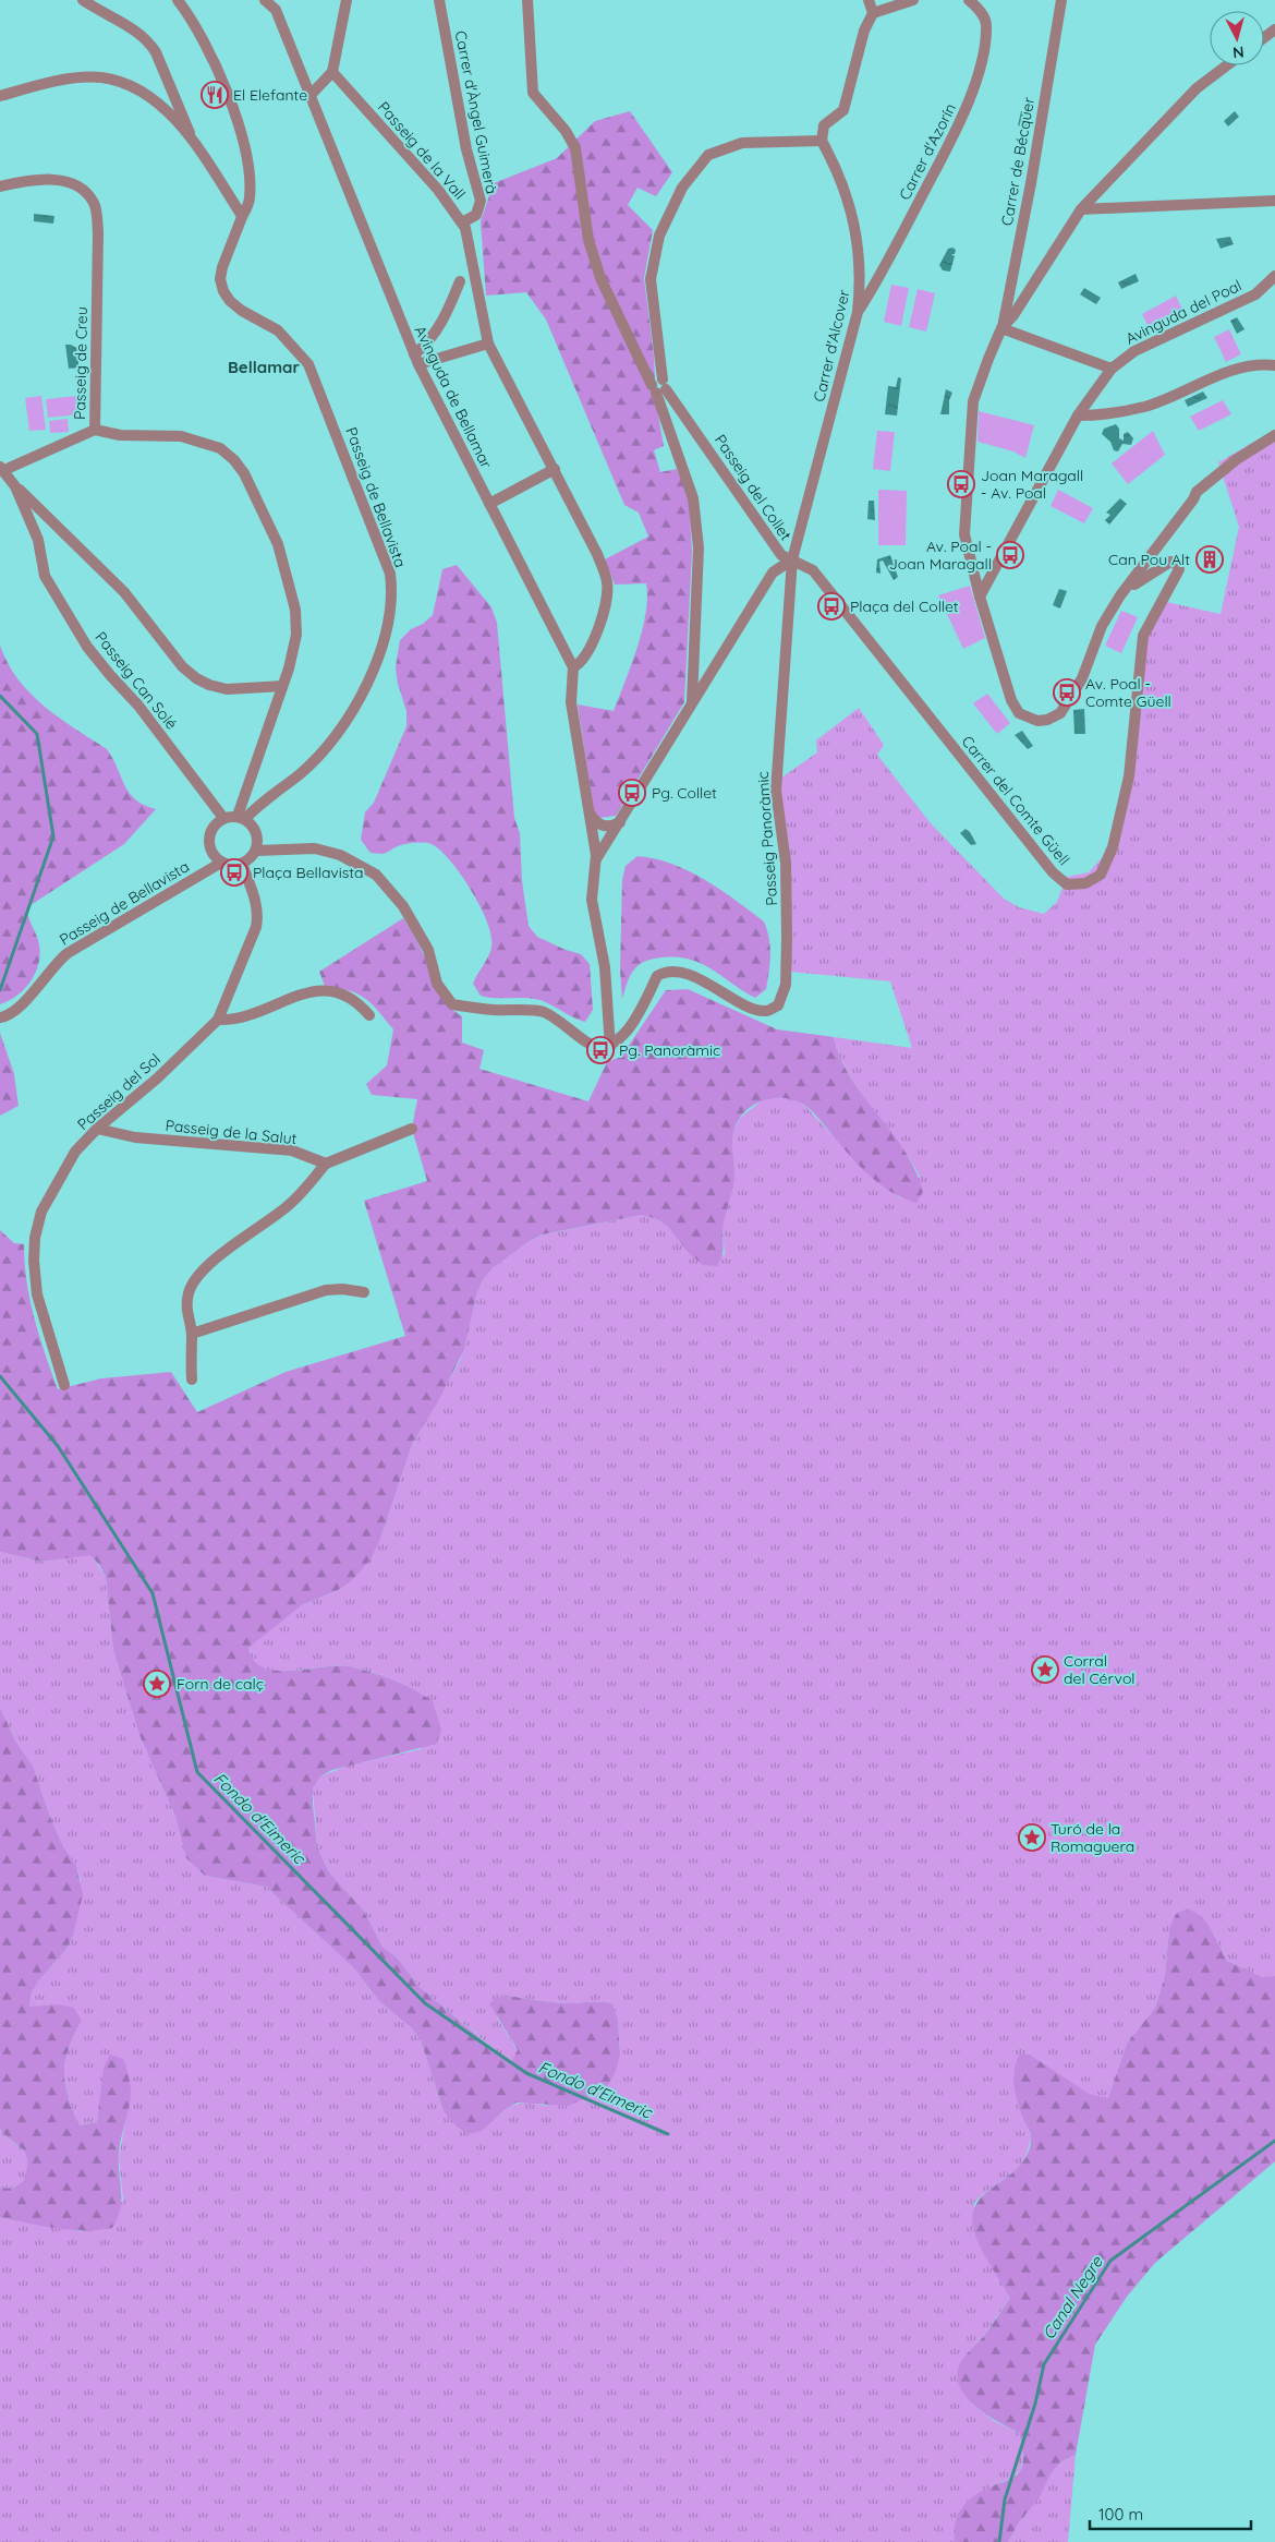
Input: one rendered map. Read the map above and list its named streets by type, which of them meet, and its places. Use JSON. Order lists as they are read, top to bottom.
{
  "streets": {
    "street": [
      "Carrer d'Àngel Guimerà",
      "Passeig de la Vall",
      "Carrer d'Azorín",
      "Carrer de Bécquer",
      "Avinguda del Poal",
      "Carrer d'Alcover",
      "Passeig de Creu",
      "Avinguda de Bellamar",
      "Passeig del Collet",
      "Passeig de Bellavista",
      "Passeig Can Solé",
      "Carrer del Comte Güell",
      "Passeig Panoràmic",
      "Passeig del Sol",
      "Passeig de la Salut"
    ]
  },
  "crossings": [
    ["Carrer d'Àngel Guimerà", "Passeig de la Vall"],
    ["Passeig de la Vall", "Avinguda de Bellamar"],
    ["Carrer d'Azorín", "Carrer d'Alcover"],
    ["Carrer d'Alcover", "Passeig del Collet"],
    ["Carrer d'Alcover", "Carrer del Comte Güell"],
    ["Carrer d'Alcover", "Passeig Panoràmic"],
    ["Passeig de Creu", "Passeig de Bellavista"],
    ["Passeig de Creu", "Passeig Can Solé"],
    ["Passeig de Creu", "Passeig del Sol"],
    ["Avinguda de Bellamar", "Passeig del Collet"],
    ["Avinguda de Bellamar", "Passeig Panoràmic"],
    ["Passeig del Collet", "Carrer del Comte Güell"],
    ["Passeig del Collet", "Passeig Panoràmic"],
    ["Passeig de Bellavista", "Passeig Can Solé"],
    ["Passeig de Bellavista", "Passeig del Sol"],
    ["Passeig Can Solé", "Passeig del Sol"],
    ["Carrer del Comte Güell", "Passeig Panoràmic"],
    ["Passeig del Sol", "Passeig de la Salut"]
  ],
  "districts": ["Bellamar"],
  "water": ["Fondo d'Eimeric", "Canal Negre"],
  "places": {
    "restaurant": ["El Elefante"],
    "bus stop": [
      "Joan Maragall - Av. Poal",
      "Av. Poal - Joan Maragall",
      "Plaça del Collet",
      "Av. Poal - Comte Güell",
      "Pg. Collet",
      "Plaça Bellavista",
      "Pg. Panoràmic"
    ],
    "building": ["Can Pou Alt"],
    "place": ["Corral del Cérvol", "Forn de calç", "Turó de la Romaguera"]
  },
  "scale_bar": "100 m",
  "north": "bottom"
}
